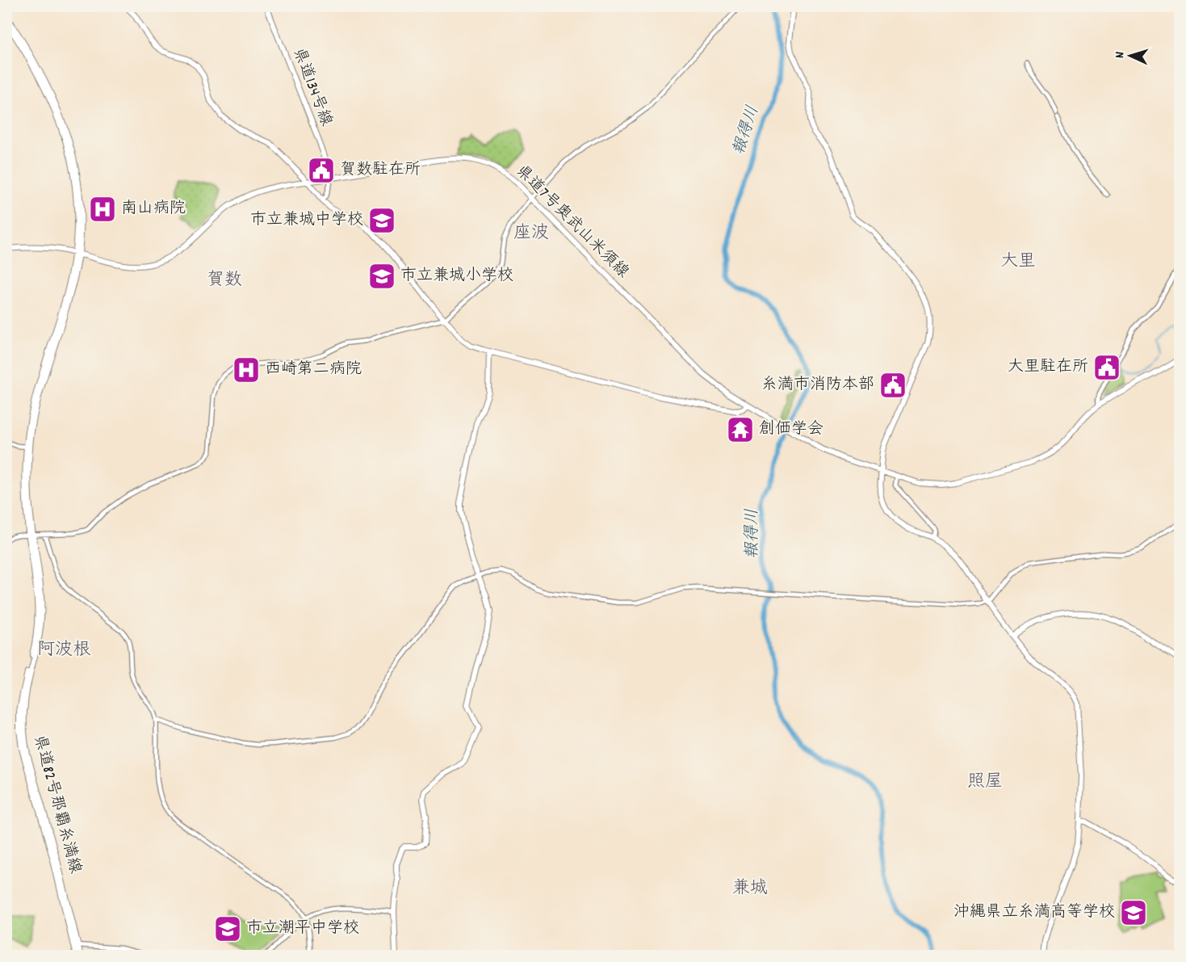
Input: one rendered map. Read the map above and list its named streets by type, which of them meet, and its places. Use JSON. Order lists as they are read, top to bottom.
{
  "streets": {
    "main road": ["県道134号線", "県道7号奥武山米須線", "県道82号那覇糸満線"]
  },
  "crossings": [
    ["県道134号線", "県道7号奥武山米須線"],
    ["県道7号奥武山米須線", "県道82号那覇糸満線"]
  ],
  "districts": [
    "座波",
    "大里",
    "賀数",
    "阿波根",
    "照屋",
    "兼城"
  ],
  "water": ["報得川"],
  "places": {
    "public building": ["賀数駐在所", "大里駐在所", "糸満市消防本部"],
    "hospital": ["南山病院", "西崎第二病院"],
    "school or university": [
      "市立兼城中学校",
      "市立兼城小学校",
      "沖縄県立糸満高等学校",
      "市立潮平中学校"
    ],
    "temple": ["創価学会"]
  },
  "north": "left"
}
